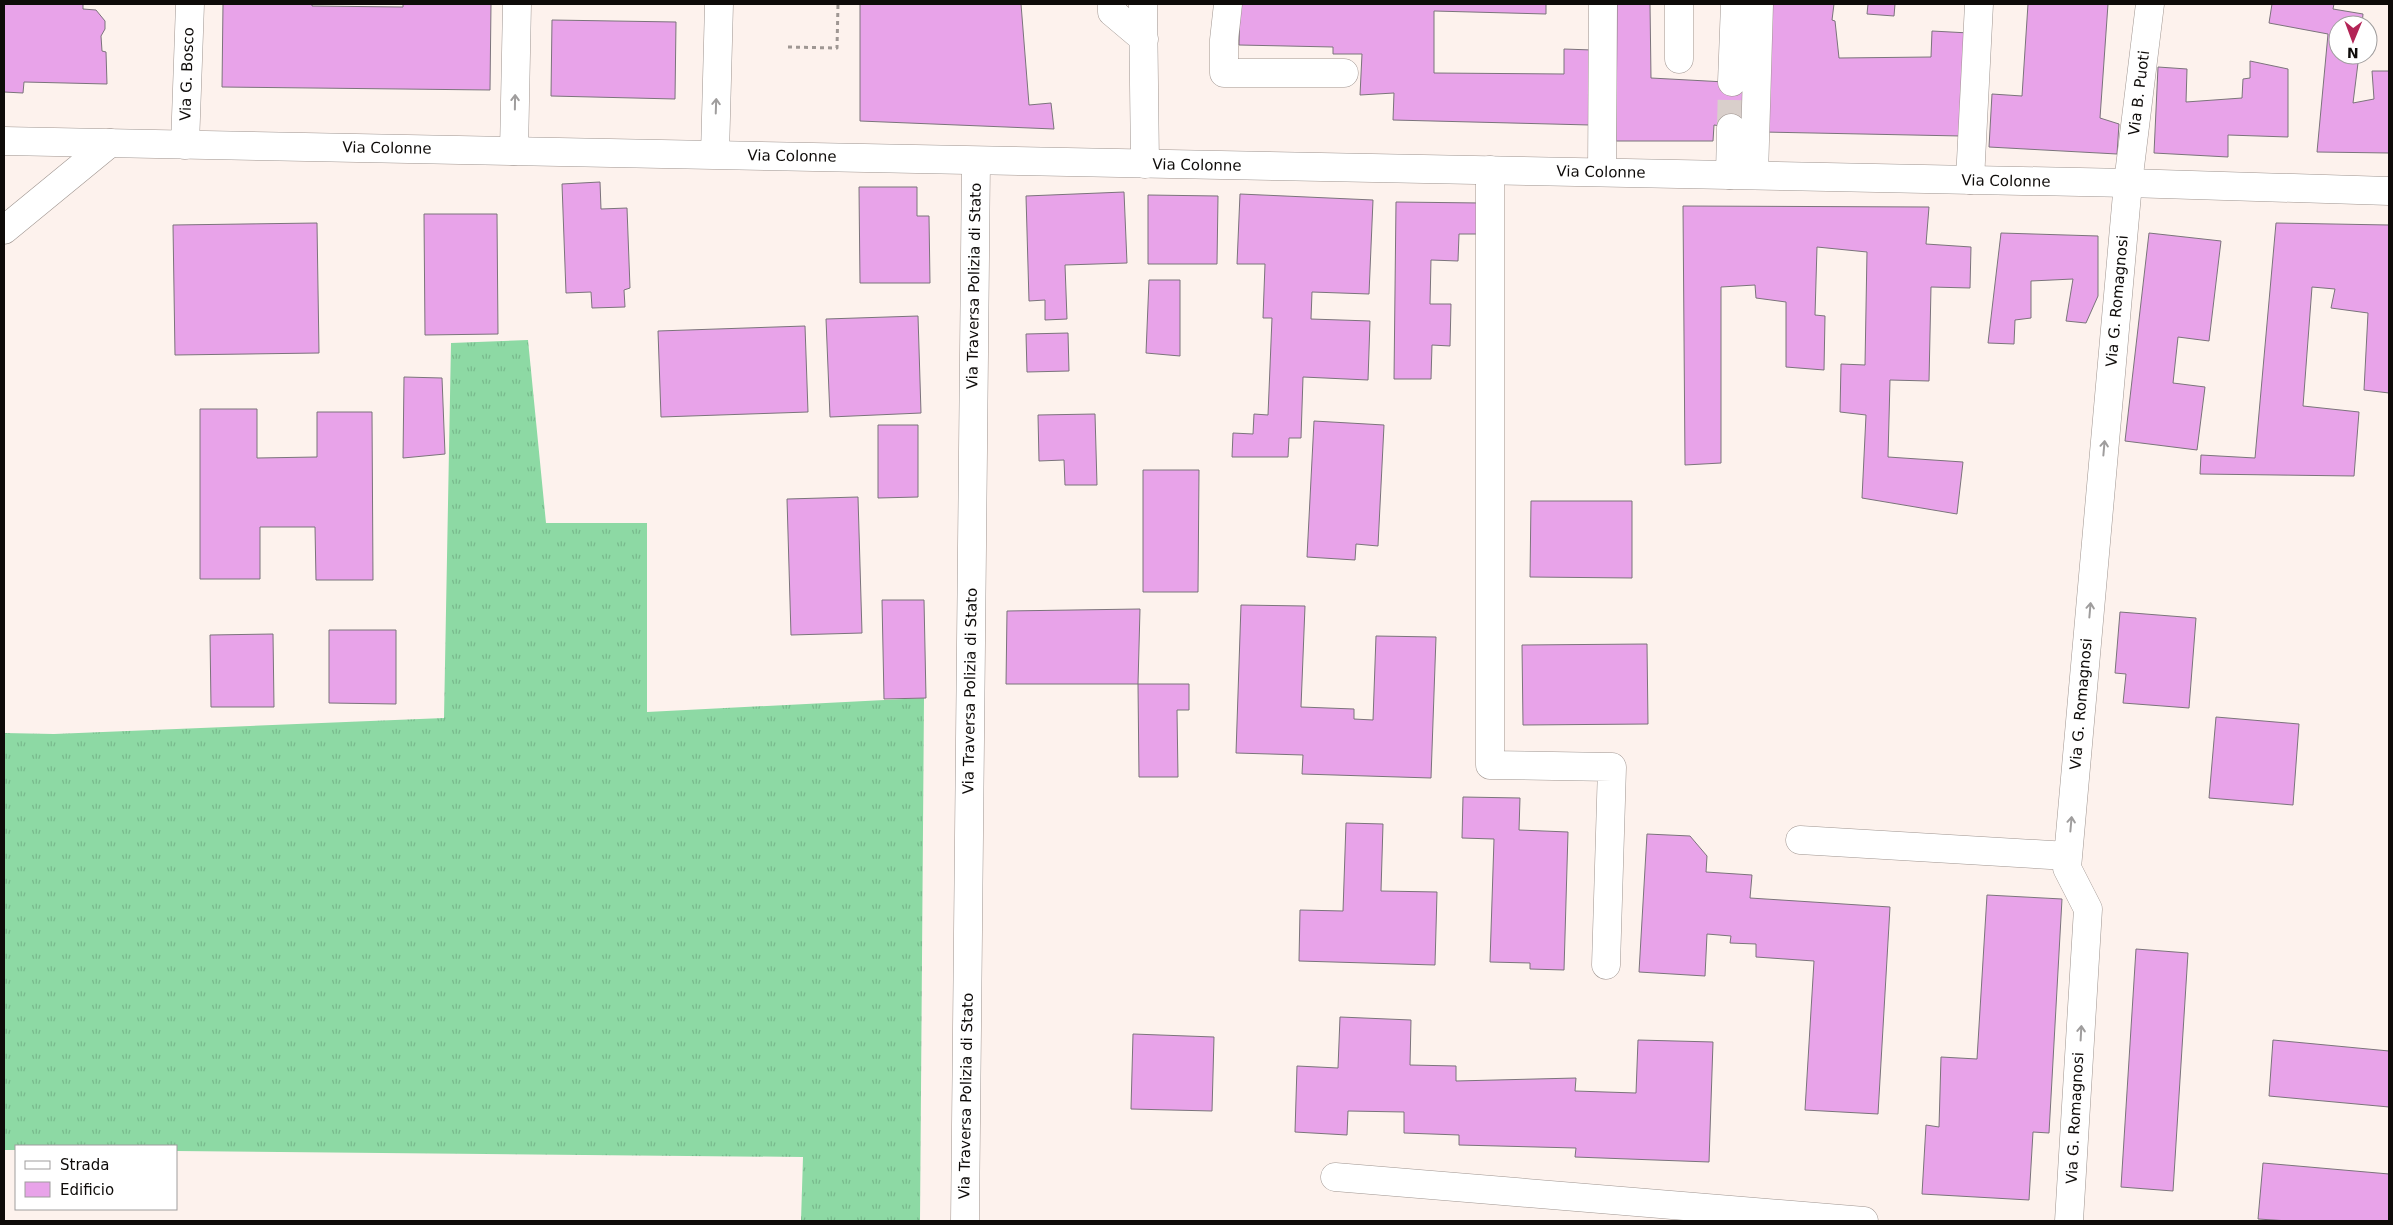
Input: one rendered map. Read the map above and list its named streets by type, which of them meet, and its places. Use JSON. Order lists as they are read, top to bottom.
{
  "streets": {
    "street": [
      "Via G. Bosco",
      "Via B. Puoti",
      "Via Colonne",
      "Via Traversa Polizia di Stato",
      "Via G. Romagnosi"
    ]
  },
  "crossings": [
    ["Via G. Bosco", "Via Colonne"],
    ["Via B. Puoti", "Via Colonne"],
    ["Via B. Puoti", "Via G. Romagnosi"],
    ["Via Colonne", "Via Traversa Polizia di Stato"],
    ["Via Colonne", "Via G. Romagnosi"]
  ],
  "one_way": ["Via G. Romagnosi"],
  "legend": ["Strada", "Edificio"],
  "north": "bottom"
}
